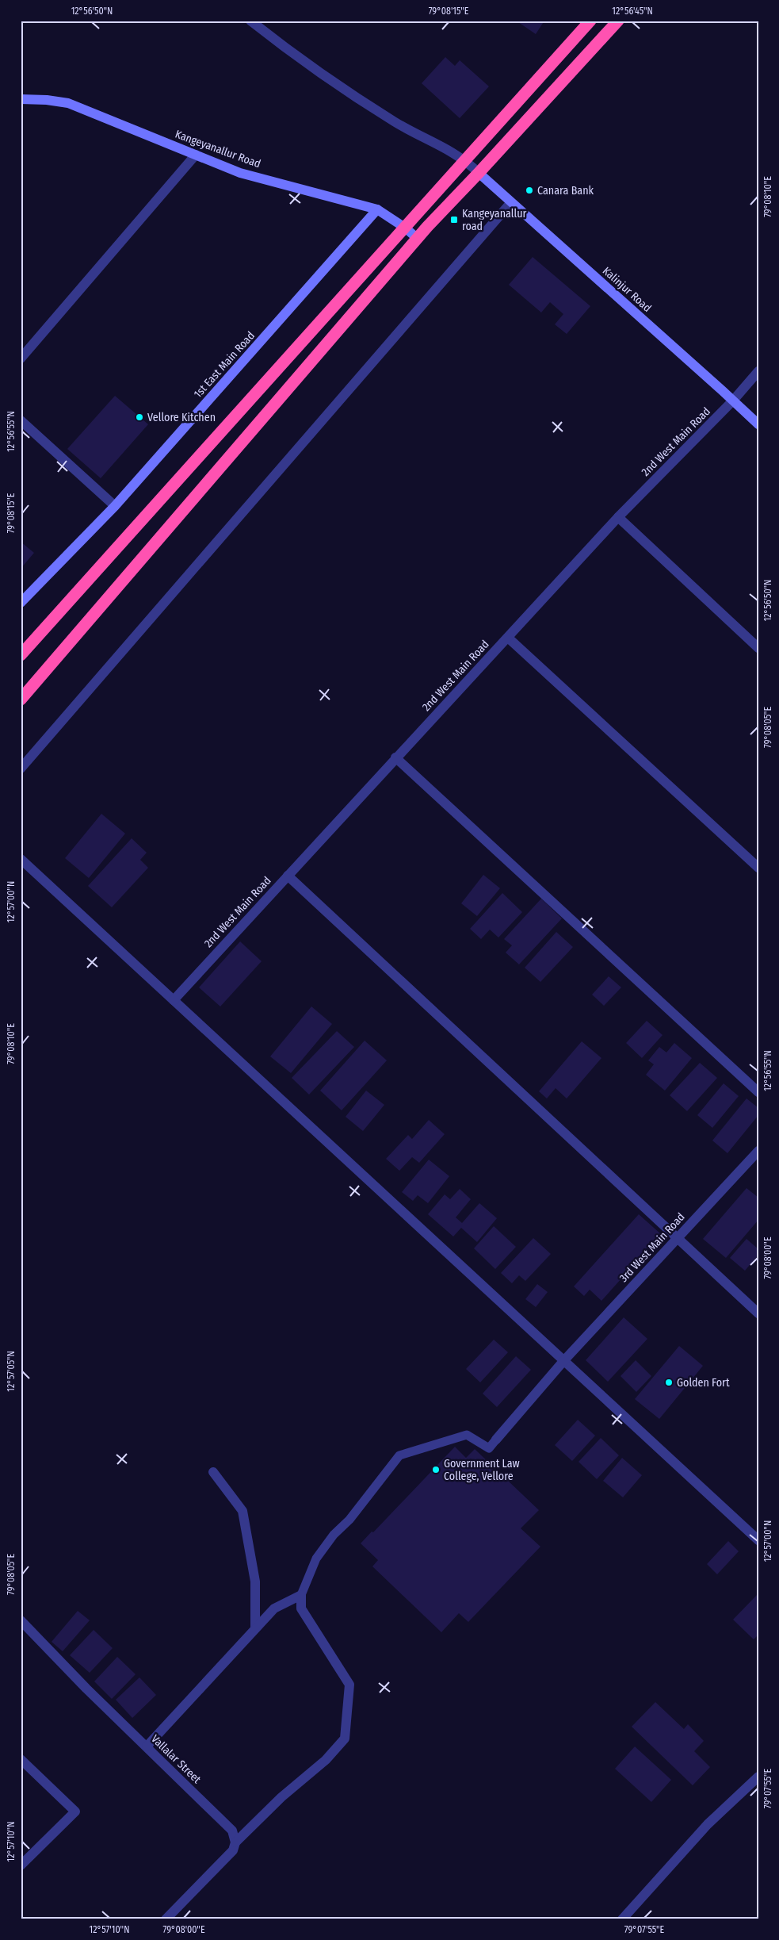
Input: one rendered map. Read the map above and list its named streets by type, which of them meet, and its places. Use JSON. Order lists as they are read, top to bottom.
{
  "streets": {
    "street": [
      "Kangeyanallur Road",
      "Kalinjur Road",
      "1st East Main Road",
      "2nd West Main Road",
      "3rd West Main Road",
      "Vallalar Street"
    ]
  },
  "crossings": [
    ["Kangeyanallur Road", "1st East Main Road"],
    ["Kalinjur Road", "2nd West Main Road"]
  ],
  "places": {
    "other": [
      "Canara Bank",
      "Vellore Kitchen",
      "Golden Fort",
      "Government Law College, Vellore"
    ],
    "transit": ["Kangeyanallur road"]
  },
  "coordinates": [
    "12°56'50\"N",
    "79°08'15\"E",
    "12°56'45\"N",
    "79°08'10\"E",
    "12°56'55\"N",
    "79°08'05\"E",
    "12°57'00\"N",
    "79°08'00\"E",
    "12°57'05\"N",
    "79°07'55\"E",
    "12°57'10\"N"
  ]
}
